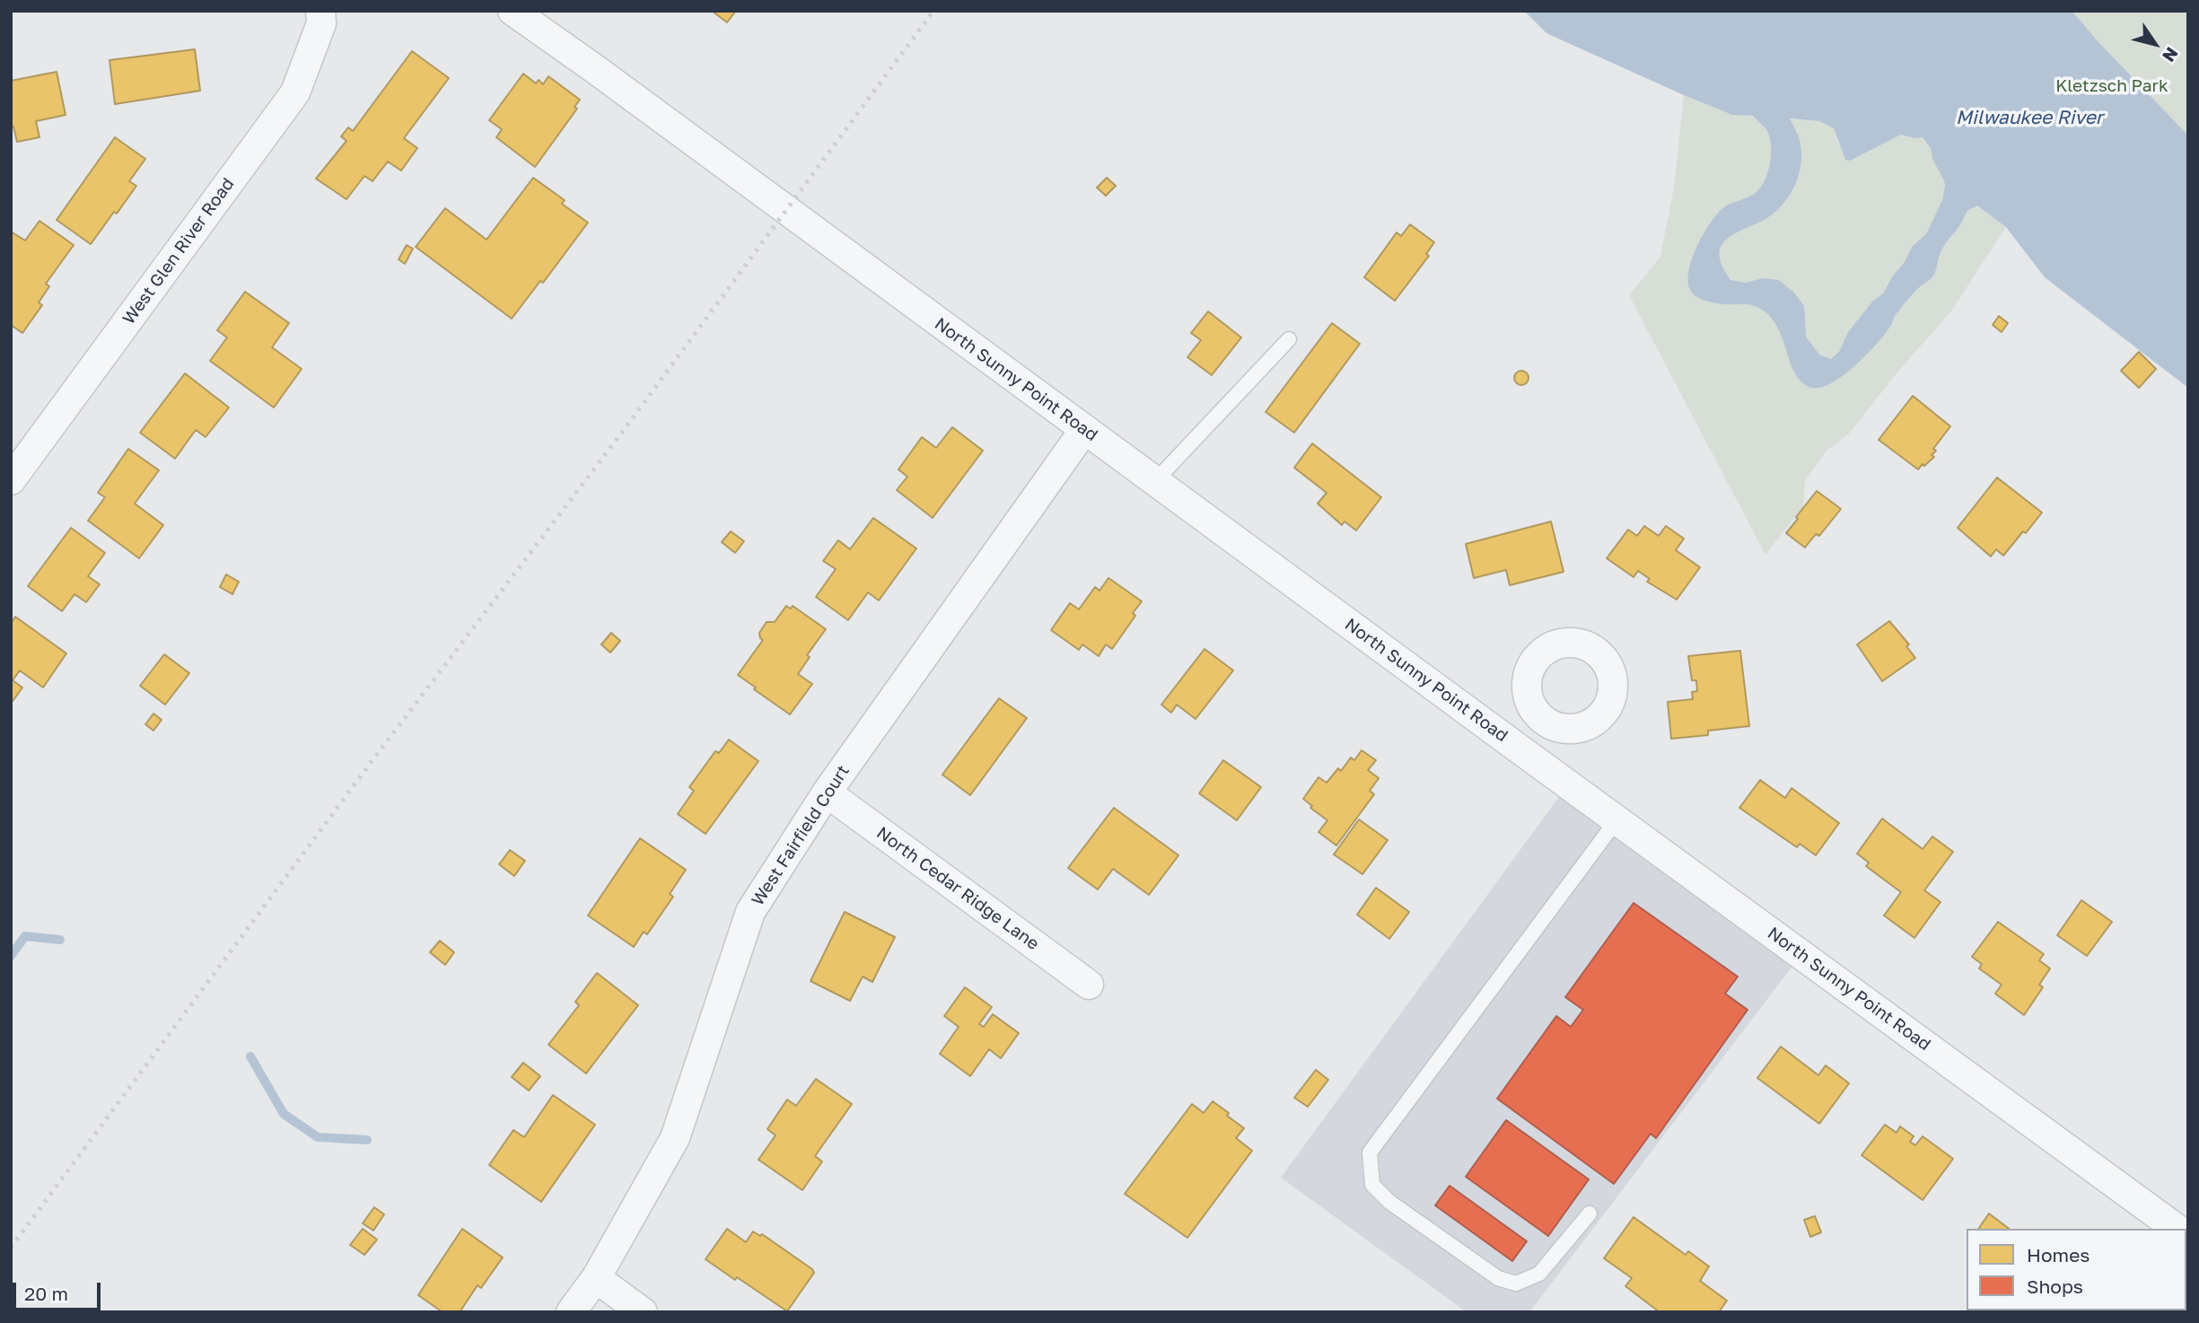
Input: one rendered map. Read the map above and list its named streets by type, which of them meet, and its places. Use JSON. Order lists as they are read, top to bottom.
{
  "streets": {
    "street": [
      "West Glen River Road",
      "North Sunny Point Road",
      "West Fairfield Court",
      "North Cedar Ridge Lane"
    ]
  },
  "crossings": [
    ["North Sunny Point Road", "West Fairfield Court"],
    ["West Fairfield Court", "North Cedar Ridge Lane"]
  ],
  "water": ["Milwaukee River"],
  "parks": ["Kletzsch Park"],
  "legend": ["Homes", "Shops"],
  "scale_bar": "20 m",
  "north": "bottom right"
}
